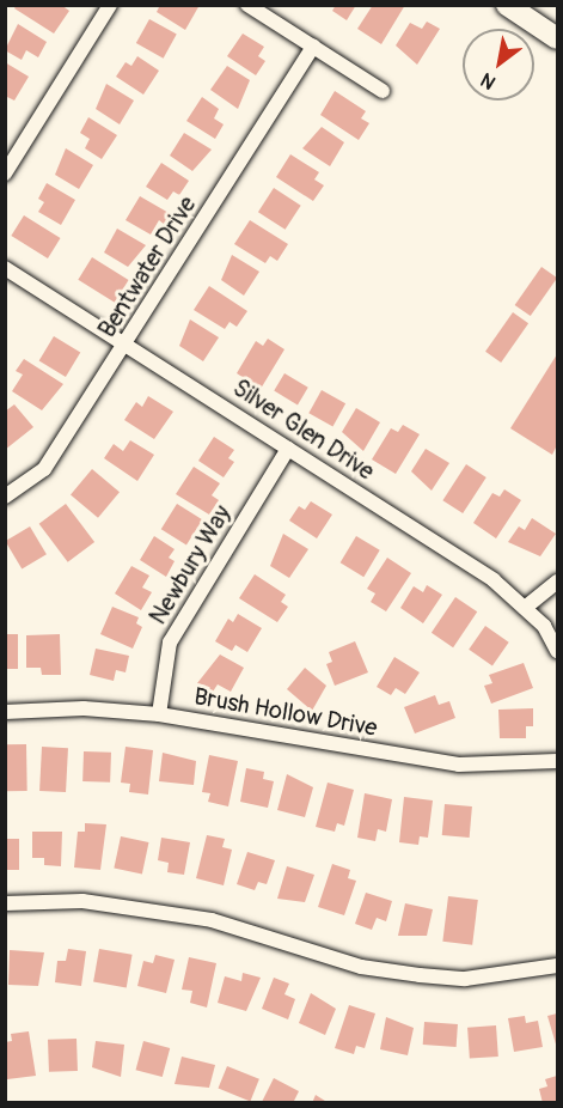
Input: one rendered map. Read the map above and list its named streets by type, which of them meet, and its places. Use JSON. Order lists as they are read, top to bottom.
{
  "streets": {
    "street": [
      "Bentwater Drive",
      "Silver Glen Drive",
      "Newbury Way",
      "Brush Hollow Drive"
    ]
  },
  "crossings": [
    ["Bentwater Drive", "Silver Glen Drive"],
    ["Silver Glen Drive", "Newbury Way"],
    ["Newbury Way", "Brush Hollow Drive"]
  ],
  "north": "bottom left"
}
